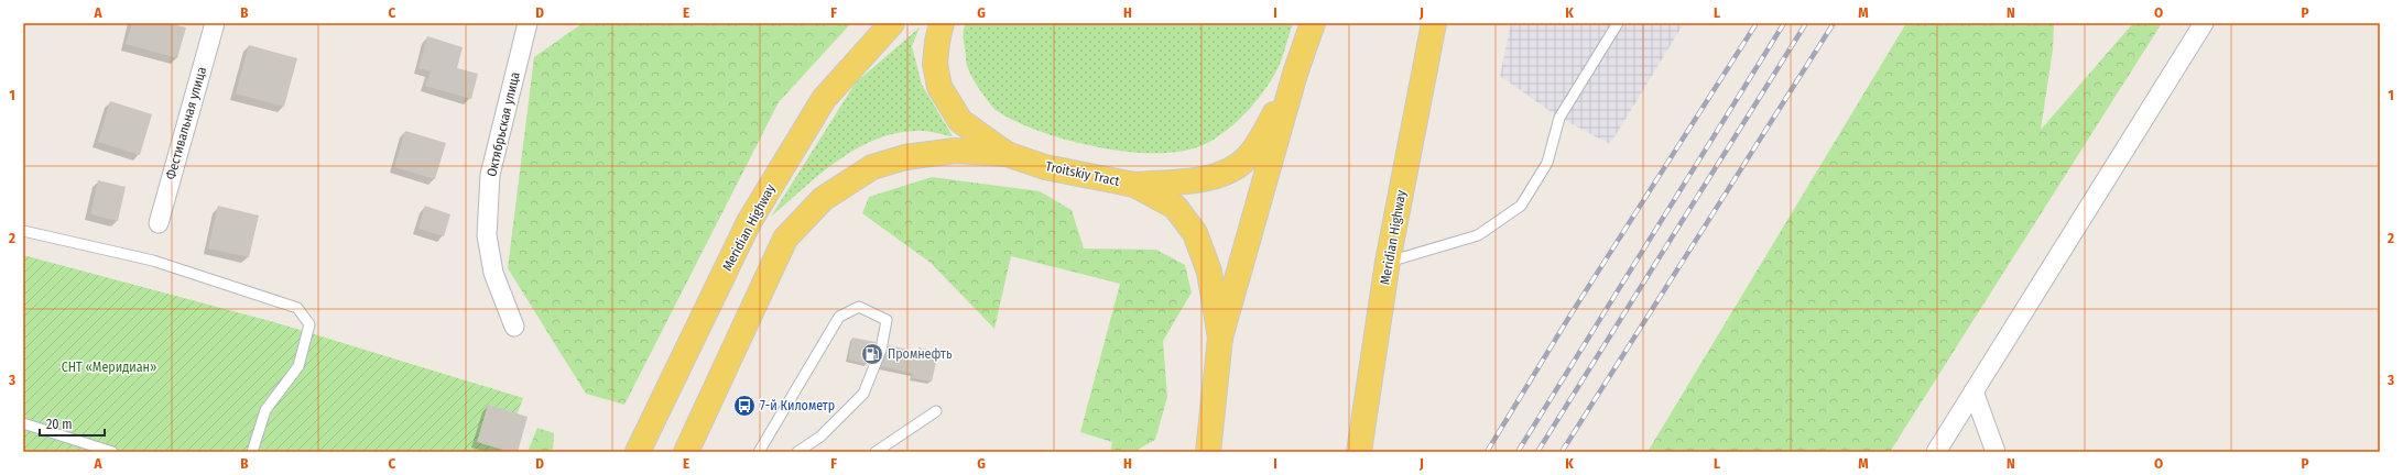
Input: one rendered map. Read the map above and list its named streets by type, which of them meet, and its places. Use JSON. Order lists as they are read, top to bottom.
{
  "streets": {
    "main road": ["Troitskiy Tract", "Meridian Highway"],
    "street": ["Фестивальная улица", "Октябрьская улица"]
  },
  "parks": ["СНТ «Меридиан»"],
  "places": {
    "fuel station": ["Промнефть"],
    "bus stop": ["7-й Километр"]
  },
  "scale_bar": "20 m",
  "grid": {
    "columns": [
      "A",
      "B",
      "C",
      "D",
      "E",
      "F",
      "G",
      "H",
      "I",
      "J",
      "K",
      "L",
      "M",
      "N",
      "O",
      "P"
    ],
    "rows": ["1", "2", "3"]
  }
}
